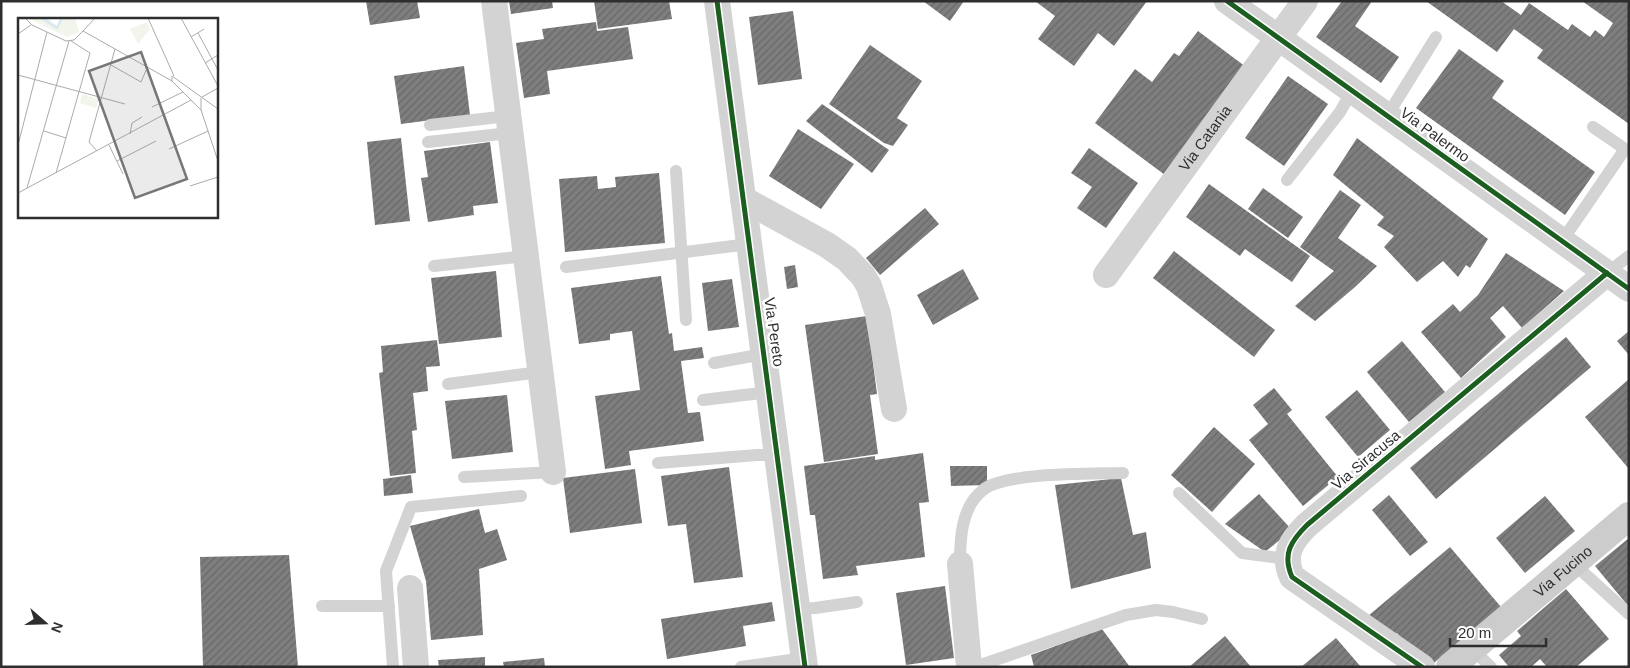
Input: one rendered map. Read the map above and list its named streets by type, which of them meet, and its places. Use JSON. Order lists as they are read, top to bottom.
{
  "streets": {
    "main road": ["Via Fucino"],
    "street": [
      "Via Palermo",
      "Via Catania",
      "Via Pereto",
      "Via Siracusa"
    ]
  },
  "crossings": [
    ["Via Palermo", "Via Catania"],
    ["Via Palermo", "Via Siracusa"]
  ],
  "scale_bar": "20 m",
  "north": "right"
}
